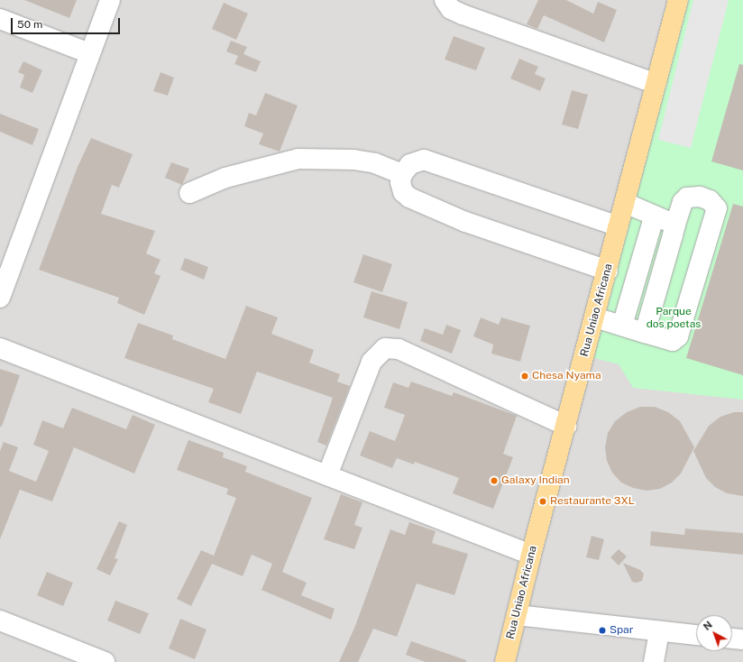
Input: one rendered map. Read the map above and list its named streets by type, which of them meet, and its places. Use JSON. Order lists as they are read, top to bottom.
{
  "streets": {
    "main road": ["Rua Uniao Africana"]
  },
  "parks": ["Parque dos poetas"],
  "places": [
    "Chesa Nyama",
    "Galaxy Indian",
    "Restaurante 3XL",
    "Spar"
  ],
  "scale_bar": "50 m",
  "north": "top left"
}
